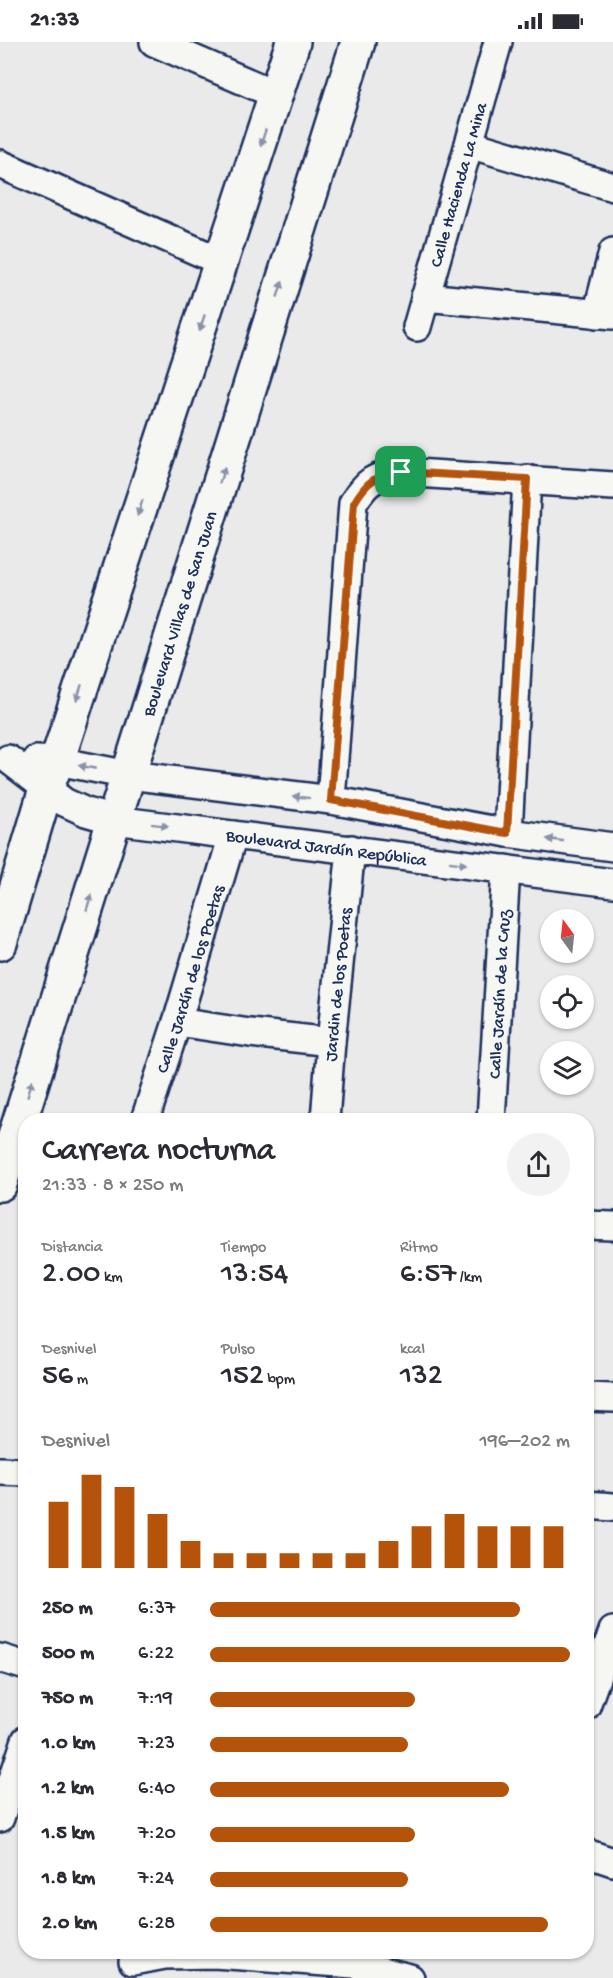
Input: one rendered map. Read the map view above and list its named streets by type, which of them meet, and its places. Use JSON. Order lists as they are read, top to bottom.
{
  "streets": {
    "street": [
      "Calle Hacienda La Mina",
      "Boulevard Villas de San Juan",
      "Boulevard Jardín República",
      "Calle Jardín de los Poetas",
      "Jardin de los Poetas",
      "Calle Jardín de la Cruz"
    ]
  },
  "crossings": [
    ["Boulevard Villas de San Juan", "Boulevard Jardín República"],
    ["Boulevard Jardín República", "Calle Jardín de los Poetas"],
    ["Boulevard Jardín República", "Jardin de los Poetas"],
    ["Boulevard Jardín República", "Calle Jardín de la Cruz"]
  ],
  "north": "top",
  "page": {
    "status": "21:33",
    "heading": ["Carrera nocturna", "21:33 · 8 × 250 m"],
    "stats": [
      ["Distancia", "2.00 km"],
      ["Tiempo", "13:54"],
      ["Ritmo", "6:57 /km"],
      ["Desnivel", "56 m"],
      ["Pulso", "152 bpm"],
      ["kcal", "132"]
    ],
    "chart": ["Desnivel", "196–202 m"],
    "list": [
      {
        "name": "250 m",
        "note": "6:37"
      },
      {
        "name": "500 m",
        "note": "6:22"
      },
      {
        "name": "750 m",
        "note": "7:19"
      },
      {
        "name": "1.0 km",
        "note": "7:23"
      },
      {
        "name": "1.2 km",
        "note": "6:40"
      },
      {
        "name": "1.5 km",
        "note": "7:20"
      },
      {
        "name": "1.8 km",
        "note": "7:24"
      },
      {
        "name": "2.0 km",
        "note": "6:28"
      }
    ]
  }
}
